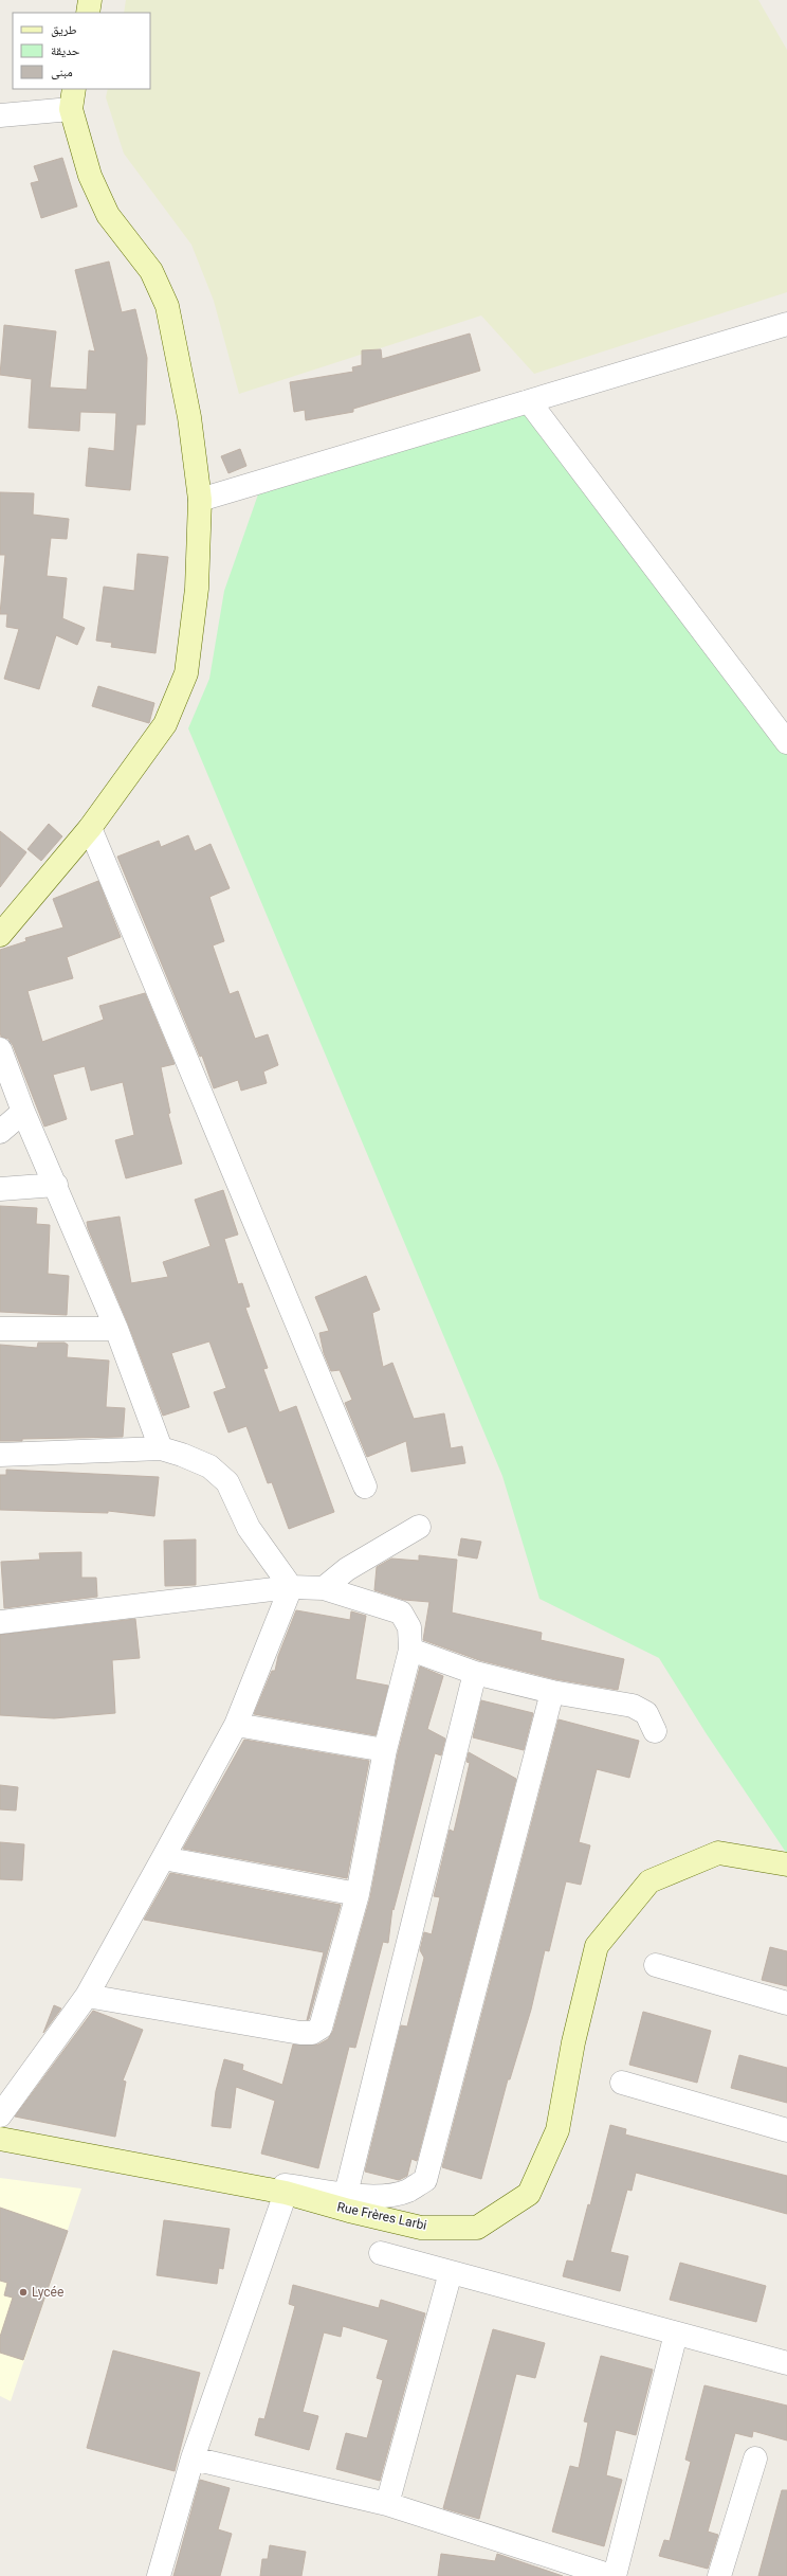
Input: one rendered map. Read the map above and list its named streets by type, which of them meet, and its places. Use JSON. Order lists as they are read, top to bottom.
{
  "streets": {
    "main road": ["Rue Frères Larbi"]
  },
  "places": ["Lycée"],
  "legend": ["طريق", "حديقة", "مبنى"]
}
